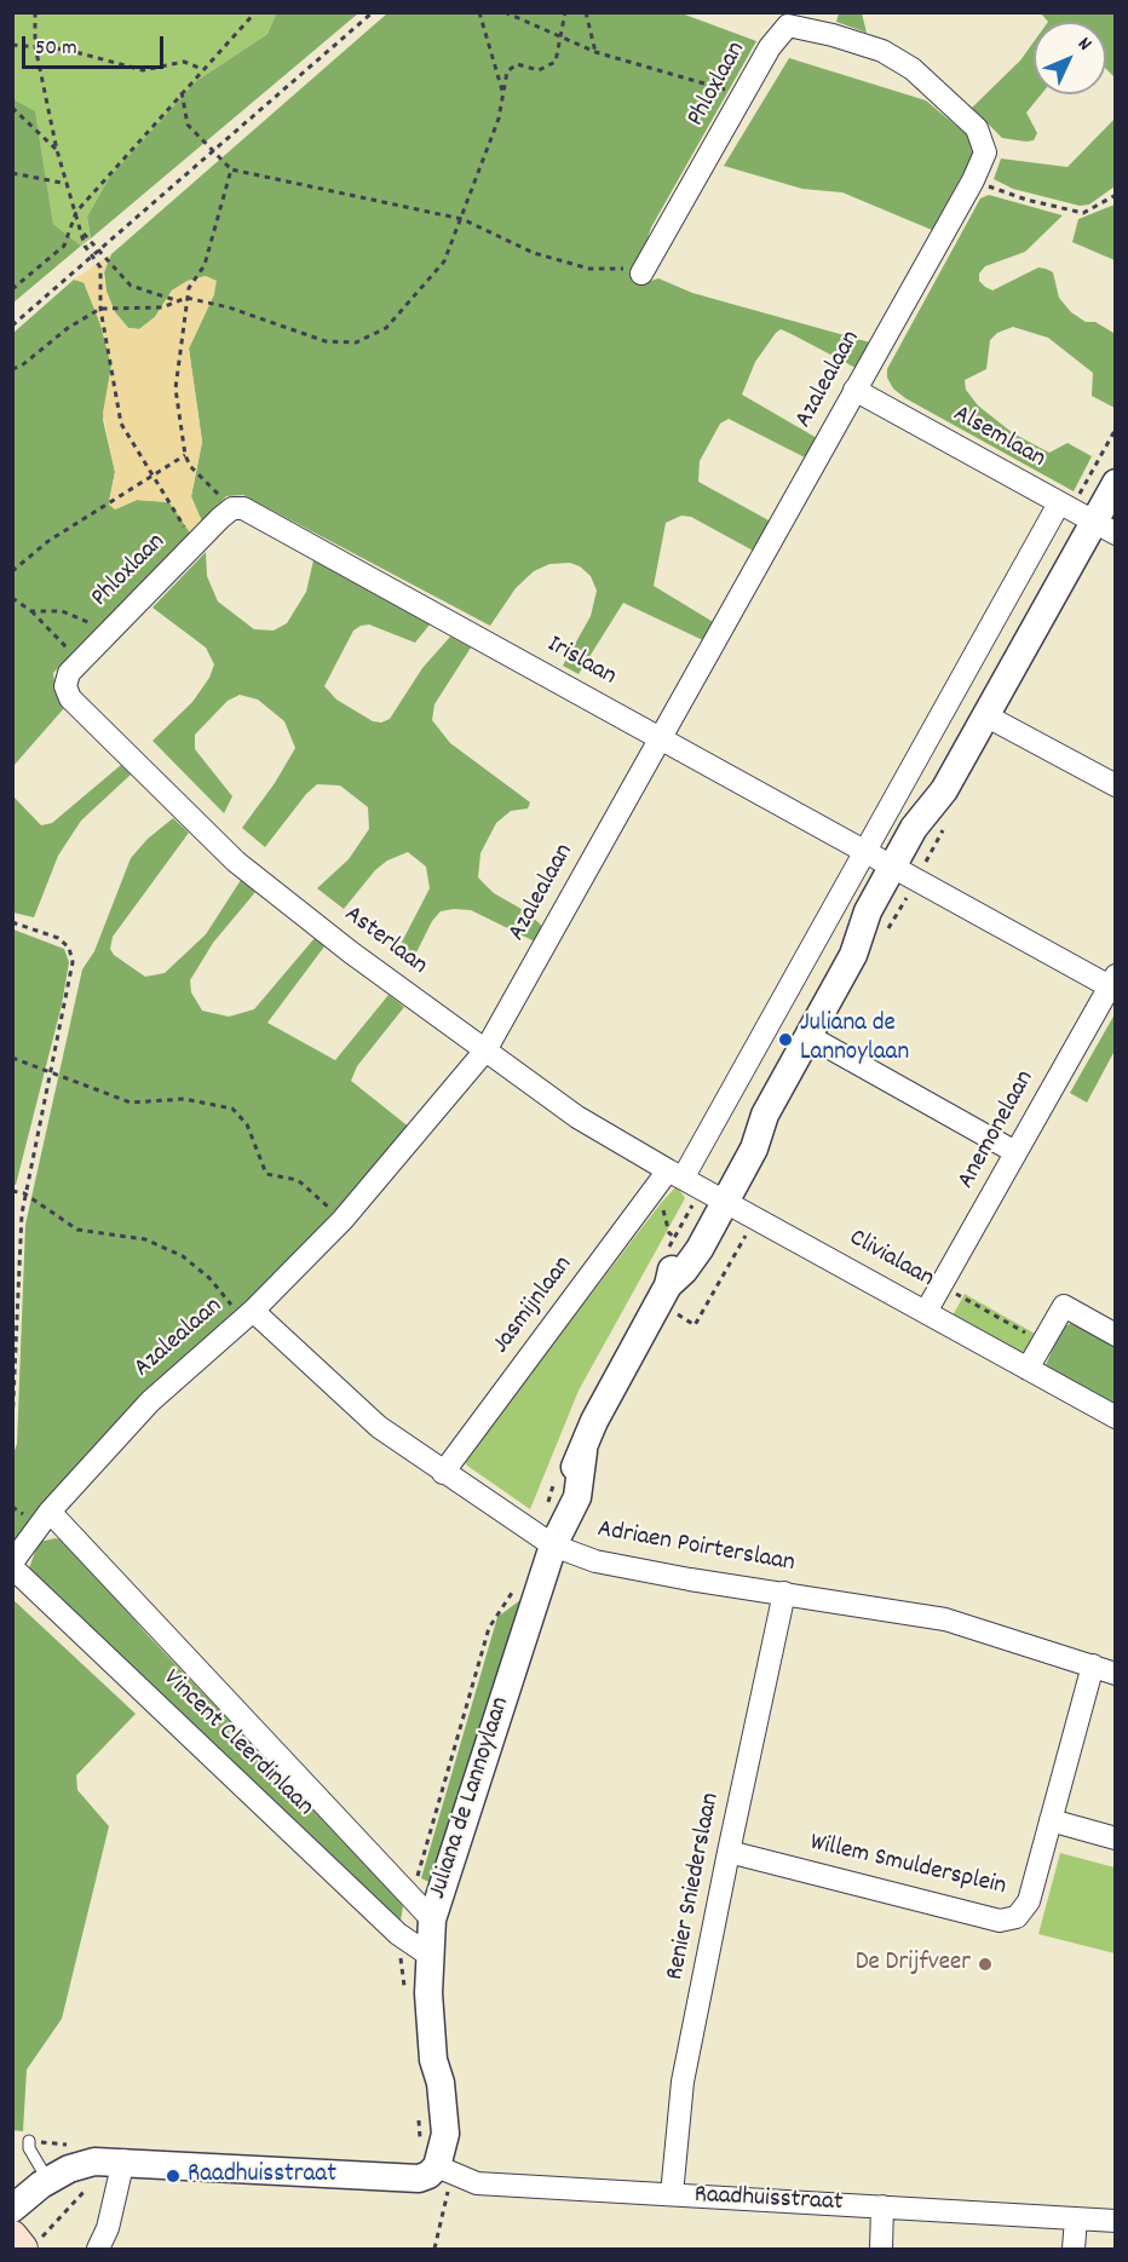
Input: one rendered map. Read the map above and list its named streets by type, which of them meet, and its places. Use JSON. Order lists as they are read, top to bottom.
{
  "streets": {
    "street": [
      "Phloxlaan",
      "Azalealaan",
      "Alsemlaan",
      "Irislaan",
      "Asterlaan",
      "Anemonelaan",
      "Clivialaan",
      "Jasmijnlaan",
      "Adriaen Poirterslaan",
      "Vincent Cleerdinlaan",
      "Juliana de Lannoylaan",
      "Willem Smuldersplein",
      "Renier Sniederslaan",
      "Raadhuisstraat"
    ]
  },
  "crossings": [
    ["Phloxlaan", "Azalealaan"],
    ["Phloxlaan", "Irislaan"],
    ["Phloxlaan", "Asterlaan"],
    ["Azalealaan", "Alsemlaan"],
    ["Azalealaan", "Irislaan"],
    ["Azalealaan", "Asterlaan"],
    ["Azalealaan", "Adriaen Poirterslaan"],
    ["Azalealaan", "Vincent Cleerdinlaan"],
    ["Alsemlaan", "Juliana de Lannoylaan"],
    ["Irislaan", "Anemonelaan"],
    ["Irislaan", "Juliana de Lannoylaan"],
    ["Asterlaan", "Clivialaan"],
    ["Asterlaan", "Jasmijnlaan"],
    ["Asterlaan", "Juliana de Lannoylaan"],
    ["Anemonelaan", "Clivialaan"],
    ["Clivialaan", "Juliana de Lannoylaan"],
    ["Jasmijnlaan", "Adriaen Poirterslaan"],
    ["Adriaen Poirterslaan", "Juliana de Lannoylaan"],
    ["Adriaen Poirterslaan", "Willem Smuldersplein"],
    ["Adriaen Poirterslaan", "Renier Sniederslaan"],
    ["Vincent Cleerdinlaan", "Juliana de Lannoylaan"],
    ["Juliana de Lannoylaan", "Raadhuisstraat"],
    ["Willem Smuldersplein", "Renier Sniederslaan"],
    ["Renier Sniederslaan", "Raadhuisstraat"]
  ],
  "places": ["Juliana de Lannoylaan", "De Drijfveer", "Raadhuisstraat"],
  "scale_bar": "50 m",
  "north": "top right"
}
